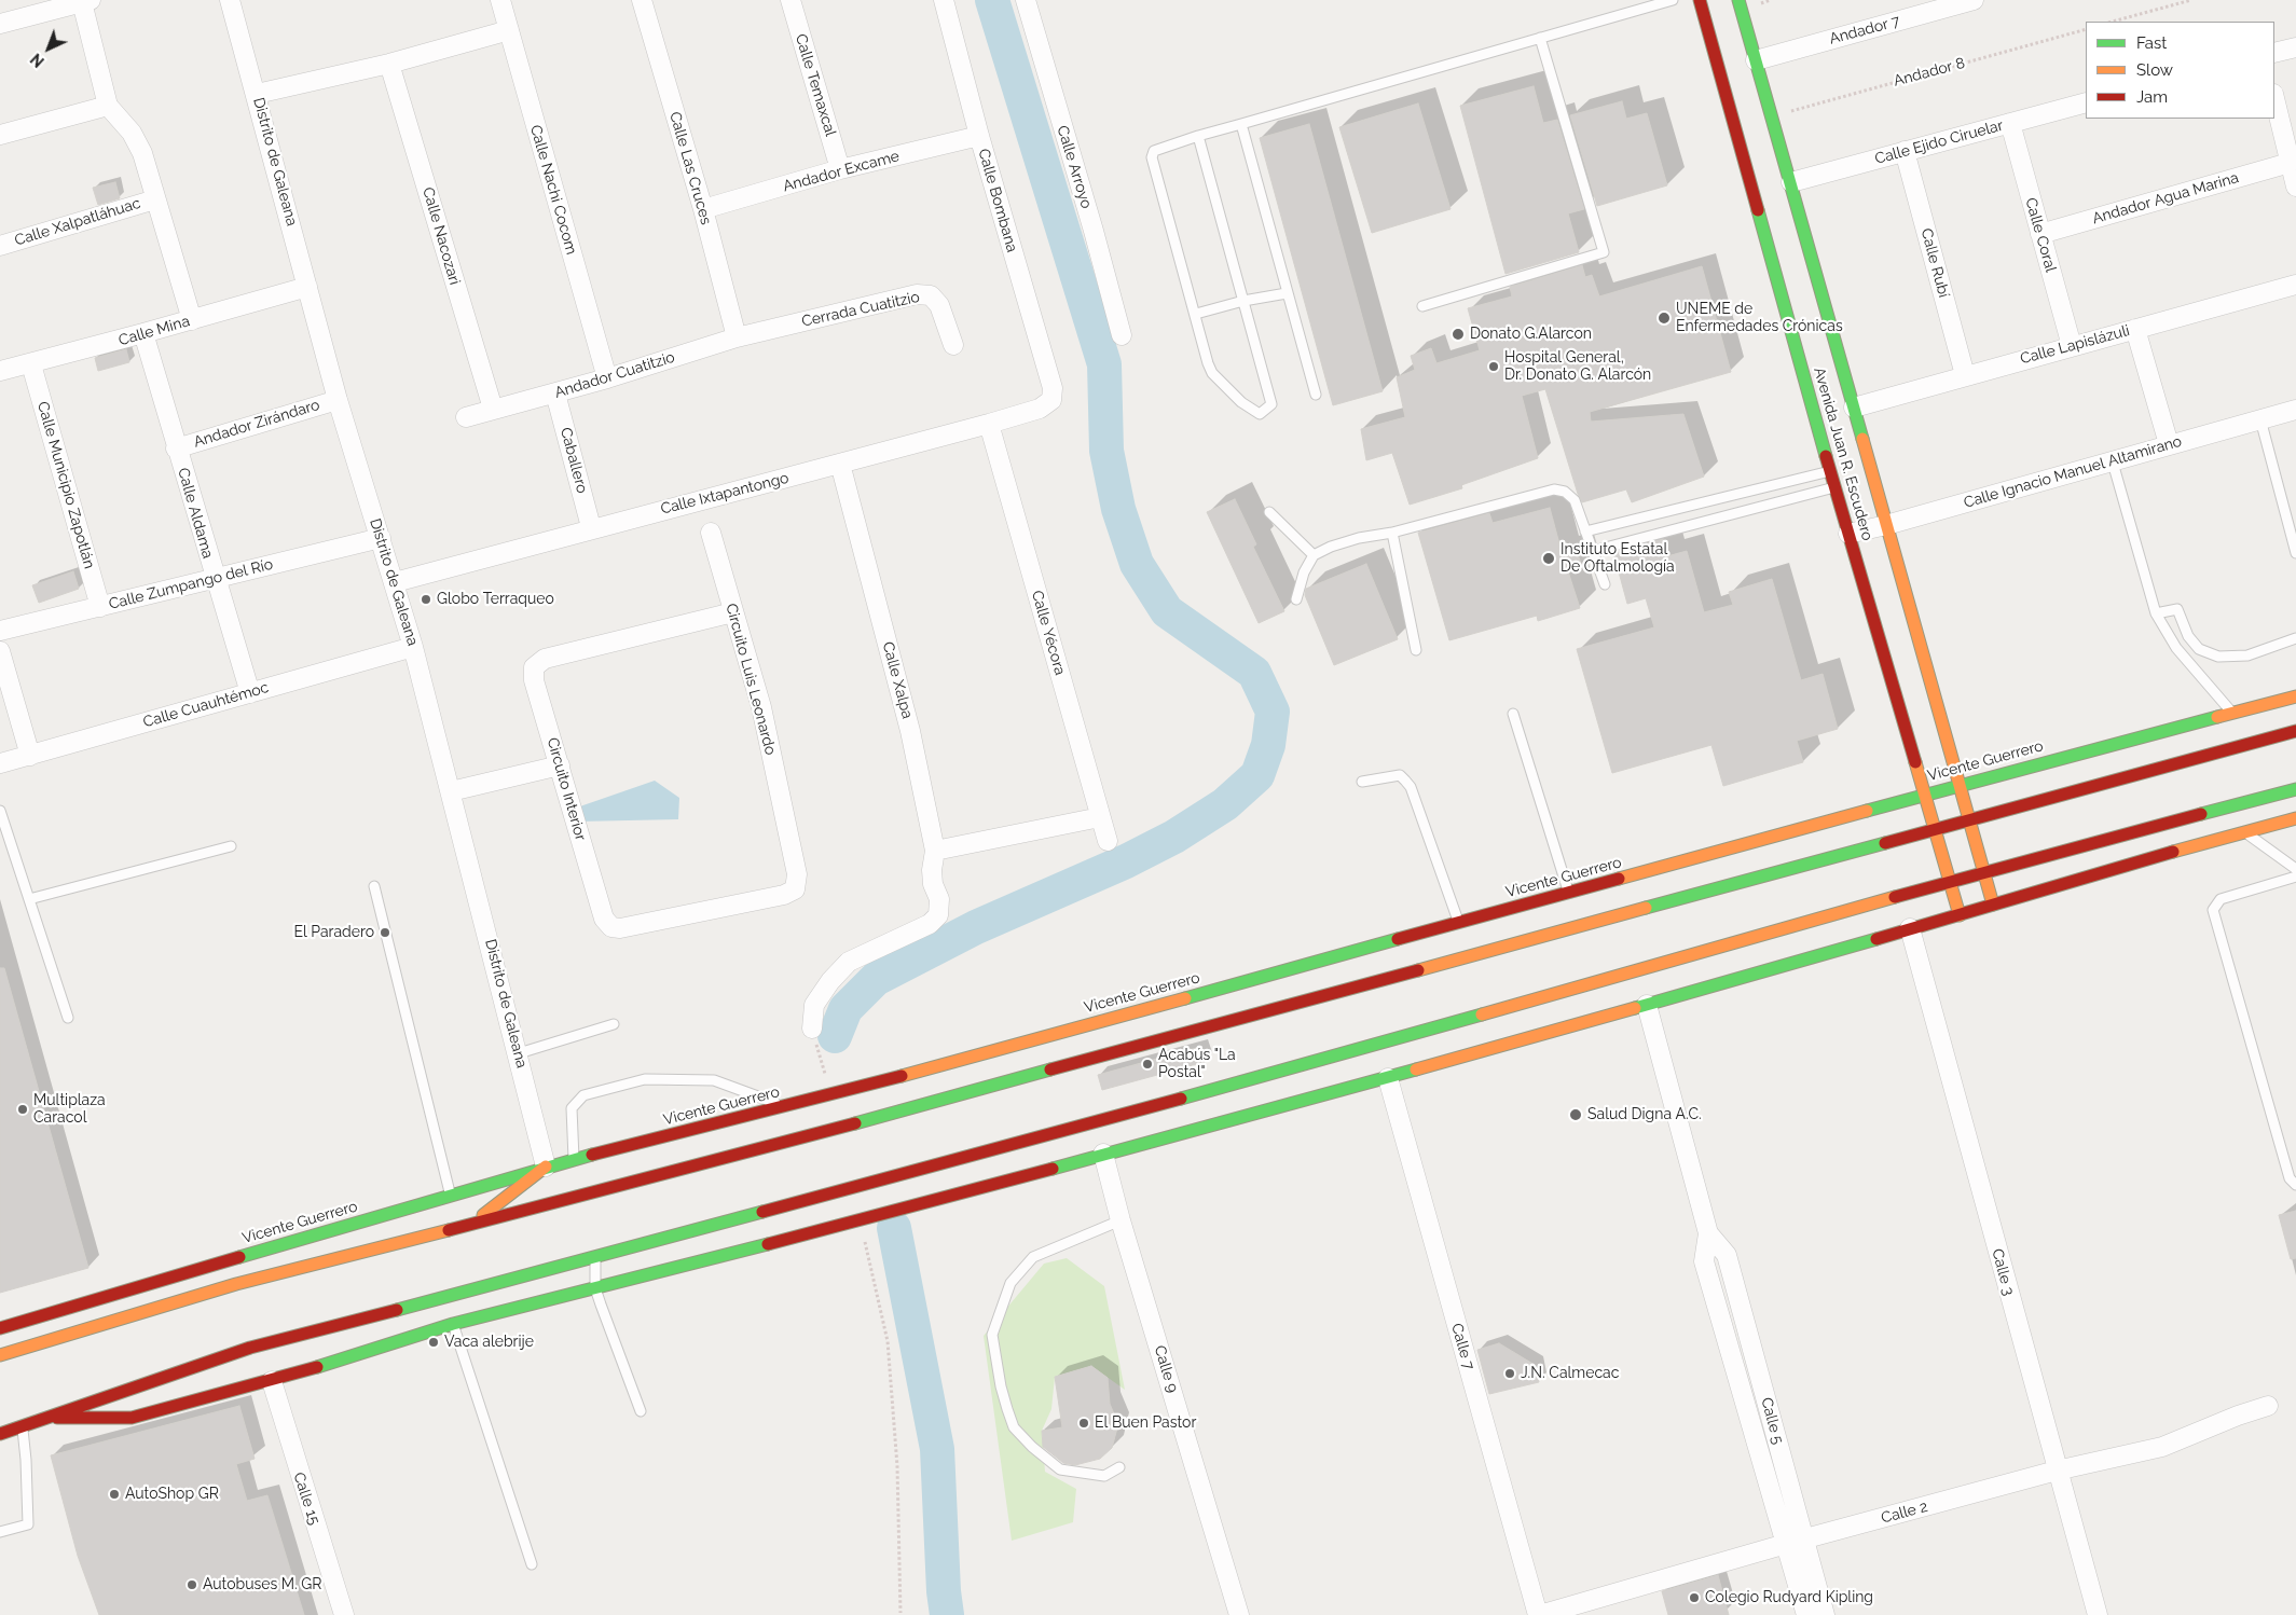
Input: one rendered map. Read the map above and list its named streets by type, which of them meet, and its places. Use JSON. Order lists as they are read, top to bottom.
{
  "streets": {
    "main road": ["Avenida Juan R. Escudero", "Vicente Guerrero"],
    "street": [
      "Andador 7",
      "Calle Temaxcal",
      "Calle Ejido Ciruelar",
      "Distrito de Galeana",
      "Calle Arroyo",
      "Calle Las Cruces",
      "Andador Excame",
      "Calle Nachi Cocom",
      "Andador Agua Marina",
      "Calle Bombana",
      "Calle Xalpatláhuac",
      "Calle Coral",
      "Calle Nacozari",
      "Calle Rubí",
      "Cerrada Cuatitzio",
      "Calle Mina",
      "Calle Lapislázuli",
      "Andador Cuatitzio",
      "Andador Zirándaro",
      "Caballero",
      "Calle Ignacio Manuel Altamirano",
      "Calle Municipio Zapotlán",
      "Calle Ixtapantongo",
      "Calle Aldama",
      "Calle Zumpango del Río",
      "Calle Yécora",
      "Circuito Luis Leonardo",
      "Calle Xalpa",
      "Calle Cuauhtémoc",
      "Circuito Interior",
      "Calle 3",
      "Calle 7",
      "Calle 9",
      "Calle 5",
      "Calle 15",
      "Calle 2"
    ],
    "path": ["Andador 8"]
  },
  "crossings": [
    ["Andador 7", "Avenida Juan R. Escudero"],
    ["Andador 8", "Avenida Juan R. Escudero"],
    ["Calle Temaxcal", "Andador Excame"],
    ["Calle Ejido Ciruelar", "Calle Coral"],
    ["Calle Ejido Ciruelar", "Calle Rubí"],
    ["Calle Ejido Ciruelar", "Avenida Juan R. Escudero"],
    ["Distrito de Galeana", "Calle Mina"],
    ["Distrito de Galeana", "Andador Zirándaro"],
    ["Distrito de Galeana", "Calle Ixtapantongo"],
    ["Distrito de Galeana", "Calle Zumpango del Río"],
    ["Distrito de Galeana", "Calle Cuauhtémoc"],
    ["Distrito de Galeana", "Vicente Guerrero"],
    ["Calle Las Cruces", "Andador Excame"],
    ["Calle Las Cruces", "Cerrada Cuatitzio"],
    ["Calle Las Cruces", "Andador Cuatitzio"],
    ["Andador Excame", "Calle Bombana"],
    ["Calle Nachi Cocom", "Andador Cuatitzio"],
    ["Andador Agua Marina", "Calle Coral"],
    ["Calle Bombana", "Calle Ixtapantongo"],
    ["Calle Coral", "Calle Lapislázuli"],
    ["Calle Nacozari", "Andador Cuatitzio"],
    ["Calle Rubí", "Calle Lapislázuli"],
    ["Cerrada Cuatitzio", "Andador Cuatitzio"],
    ["Calle Mina", "Calle Municipio Zapotlán"],
    ["Calle Mina", "Calle Aldama"],
    ["Calle Lapislázuli", "Avenida Juan R. Escudero"],
    ["Andador Cuatitzio", "Caballero"],
    ["Andador Zirándaro", "Calle Aldama"],
    ["Avenida Juan R. Escudero", "Calle Ignacio Manuel Altamirano"],
    ["Avenida Juan R. Escudero", "Vicente Guerrero"],
    ["Caballero", "Calle Ixtapantongo"],
    ["Calle Municipio Zapotlán", "Calle Zumpango del Río"],
    ["Calle Ixtapantongo", "Calle Yécora"],
    ["Calle Ixtapantongo", "Calle Xalpa"],
    ["Calle Aldama", "Calle Zumpango del Río"],
    ["Calle Aldama", "Calle Cuauhtémoc"],
    ["Circuito Luis Leonardo", "Circuito Interior"],
    ["Calle 3", "Calle 2"],
    ["Calle 7", "Calle 2"],
    ["Calle 5", "Calle 2"]
  ],
  "places": [
    "UNEME de Enfermedades Crónicas",
    "Donato G.Alarcon",
    "Hospital General, Dr. Donato G. Alarcón",
    "Instituto Estatal De Oftalmología",
    "Globo Terraqueo",
    "El Paradero",
    "Acabús \"La Postal\"",
    "Multiplaza Caracol",
    "Salud Digna A.C.",
    "Vaca alebrije",
    "J.N. Calmecac",
    "El Buen Pastor",
    "AutoShop GR",
    "Autobuses M. GR",
    "Colegio Rudyard Kipling"
  ],
  "legend": ["Fast", "Slow", "Jam"],
  "north": "bottom left"
}
